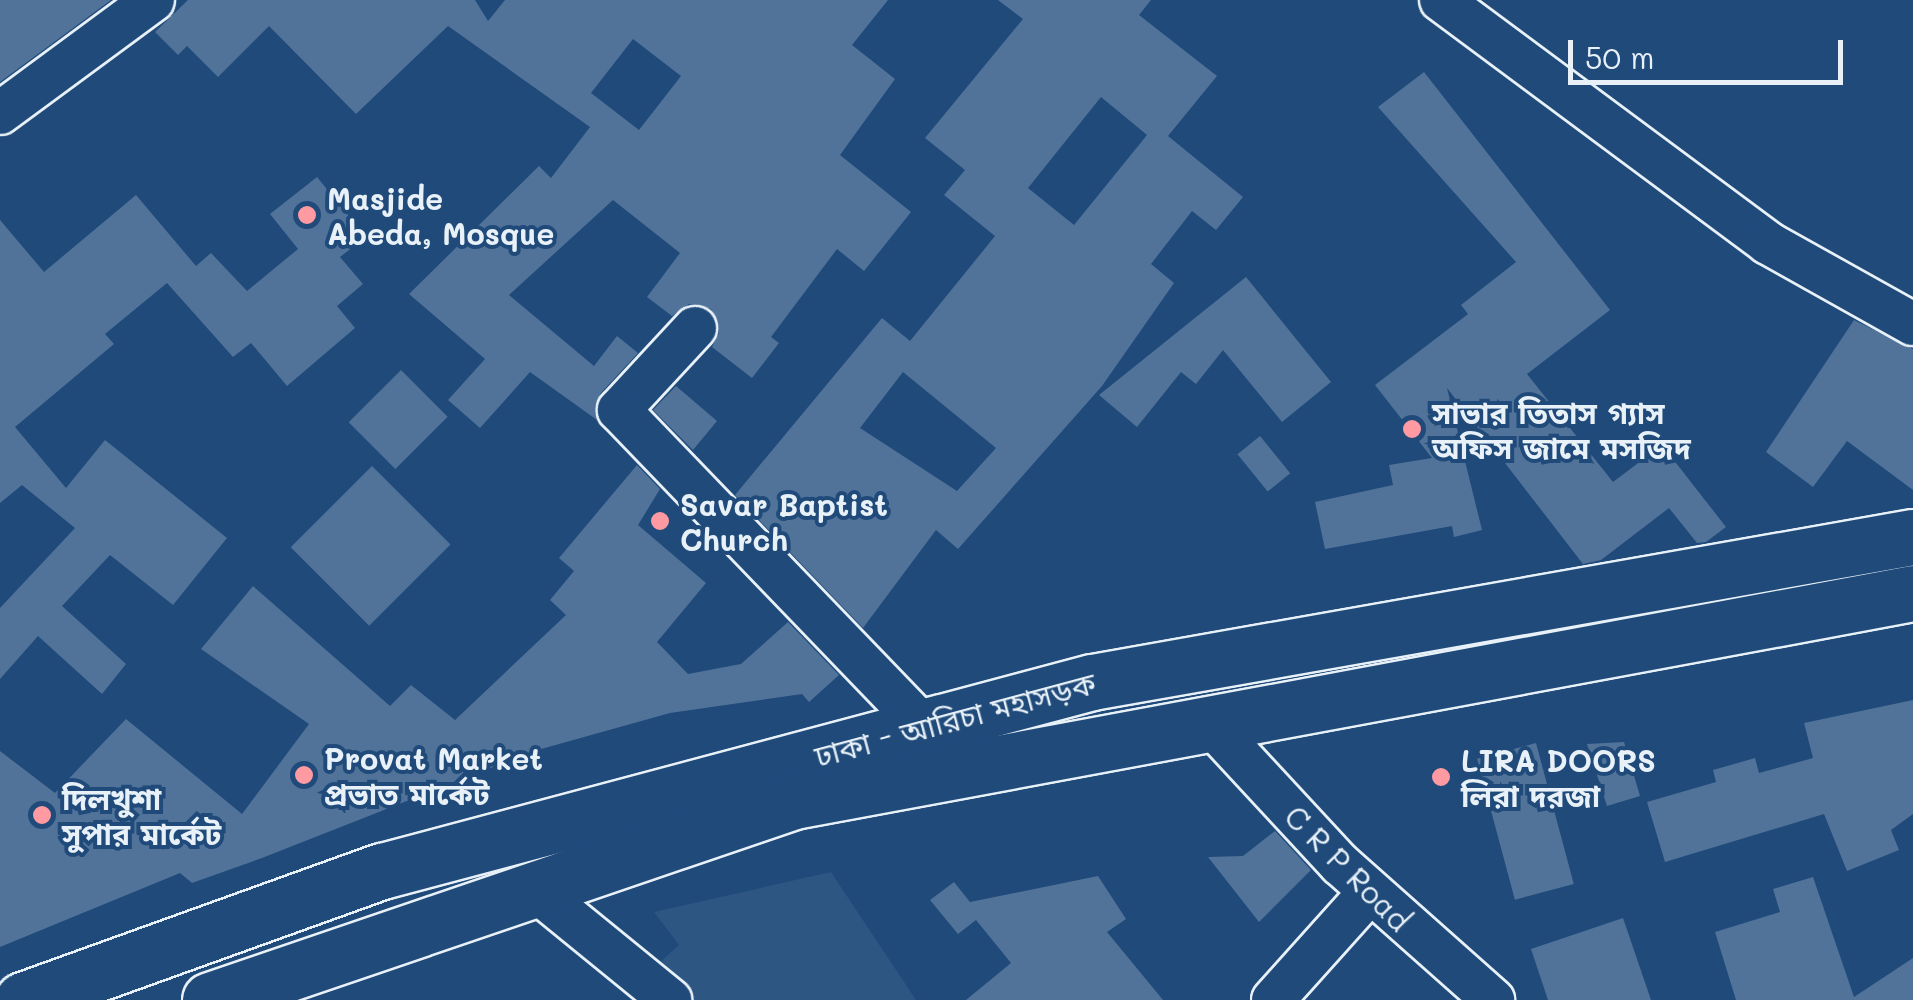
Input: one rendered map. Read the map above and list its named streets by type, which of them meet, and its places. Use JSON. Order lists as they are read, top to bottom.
{
  "streets": {
    "highway": ["ঢাকা - আরিচা মহাসড়ক"],
    "street": ["C R P Road"]
  },
  "crossings": [
    ["ঢাকা - আরিচা মহাসড়ক", "C R P Road"]
  ],
  "places": [
    "Masjide Abeda, Mosque",
    "সাভার তিতাস গ্যাস অফিস জামে মসজিদ",
    "Savar Baptist Church",
    "Provat Market প্রভাত মার্কেট",
    "LIRA DOORS লিরা দরজা",
    "দিলখুশা সুপার মার্কেট"
  ],
  "scale_bar": "50 m"
}
